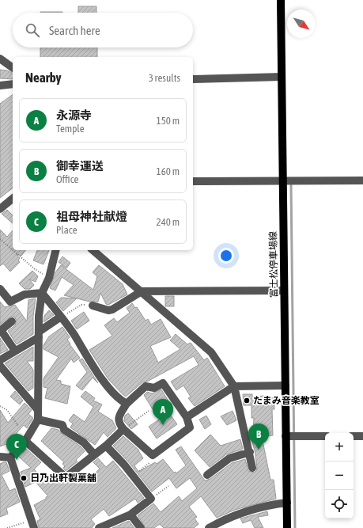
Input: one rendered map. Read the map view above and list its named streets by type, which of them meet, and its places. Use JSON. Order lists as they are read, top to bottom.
{
  "streets": {
    "main road": ["富士松停車場線"]
  },
  "places": ["たまみ音楽教室", "日乃出軒製菓舗"],
  "north": "bottom right",
  "page": {
    "search": "Search here",
    "heading": ["Nearby", "3 results"],
    "list": [
      {
        "mark": "A",
        "name": "永源寺",
        "note": "Temple",
        "value": "150 m"
      },
      {
        "mark": "B",
        "name": "御幸運送",
        "note": "Office",
        "value": "160 m"
      },
      {
        "mark": "C",
        "name": "祖母神社献燈",
        "note": "Place",
        "value": "240 m"
      }
    ],
    "pins": ["A", "B", "C"],
    "map_buttons": ["+", "−"]
  }
}
